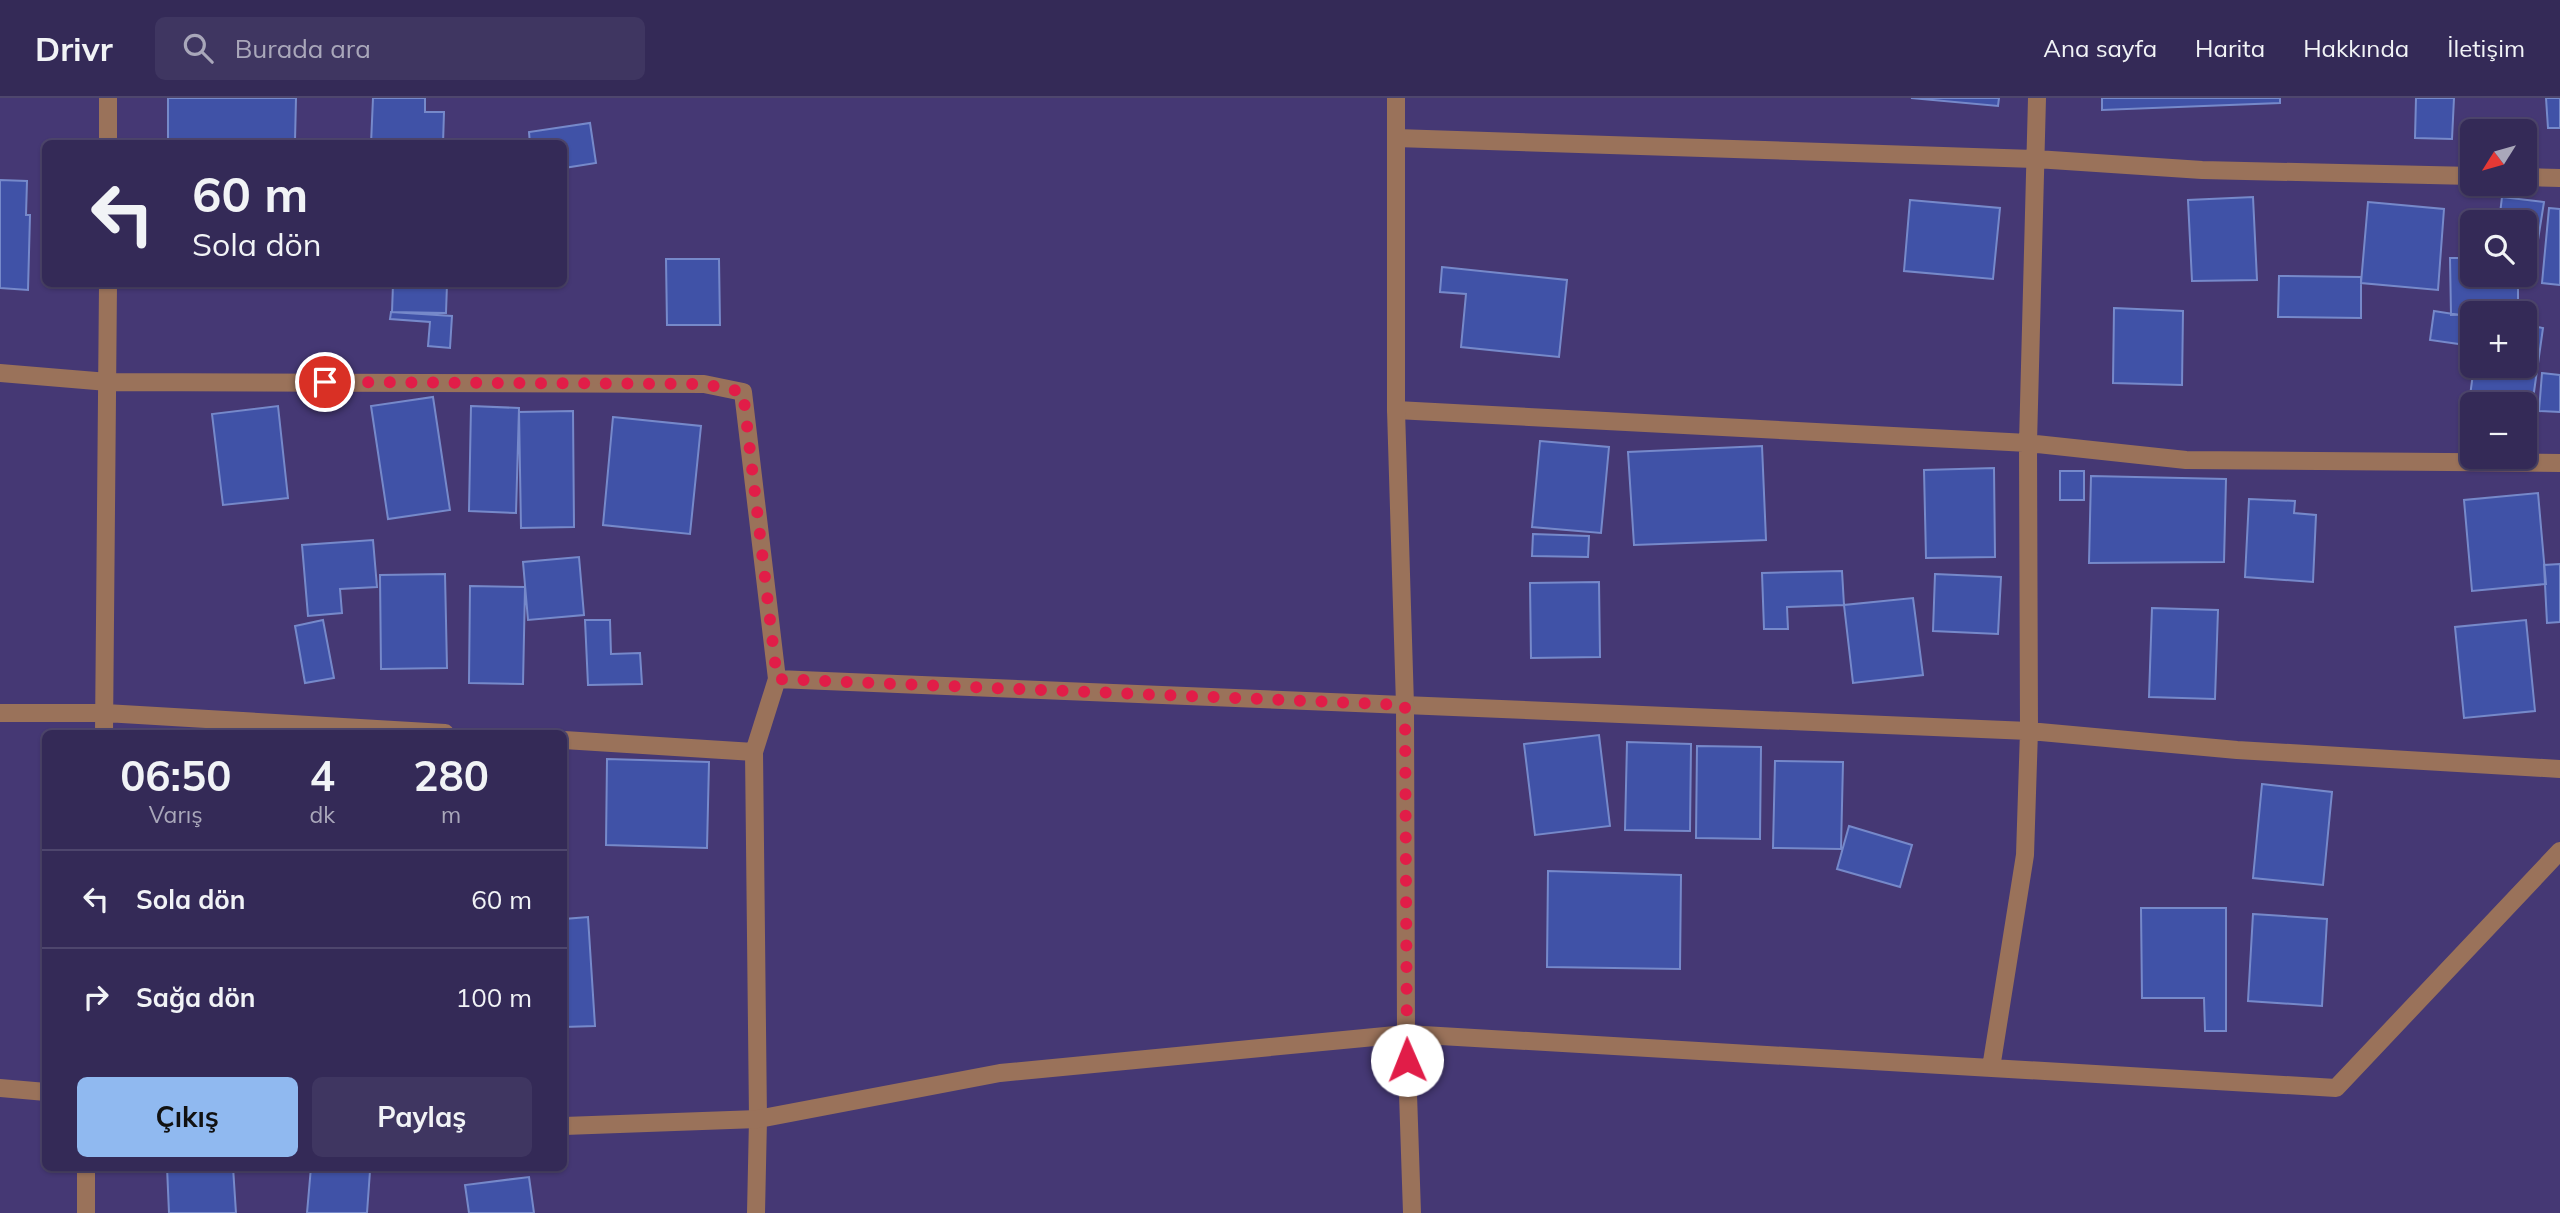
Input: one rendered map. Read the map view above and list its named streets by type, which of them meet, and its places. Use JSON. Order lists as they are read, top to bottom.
{
  "north": "bottom left",
  "page": {
    "header": "Drivr",
    "search": "Burada ara",
    "nav": [
      "Ana sayfa",
      "Harita",
      "Hakkında",
      "İletişim"
    ],
    "map_buttons": ["+", "−"],
    "turn": ["60 m", "Sola dön"],
    "eta": [
      "06:50",
      "Varış",
      "4",
      "dk",
      "280",
      "m"
    ],
    "list": [
      {
        "name": "Sola dön",
        "value": "60 m"
      },
      {
        "name": "Sağa dön",
        "value": "100 m"
      }
    ],
    "buttons": ["Çıkış", "Paylaş"]
  }
}
